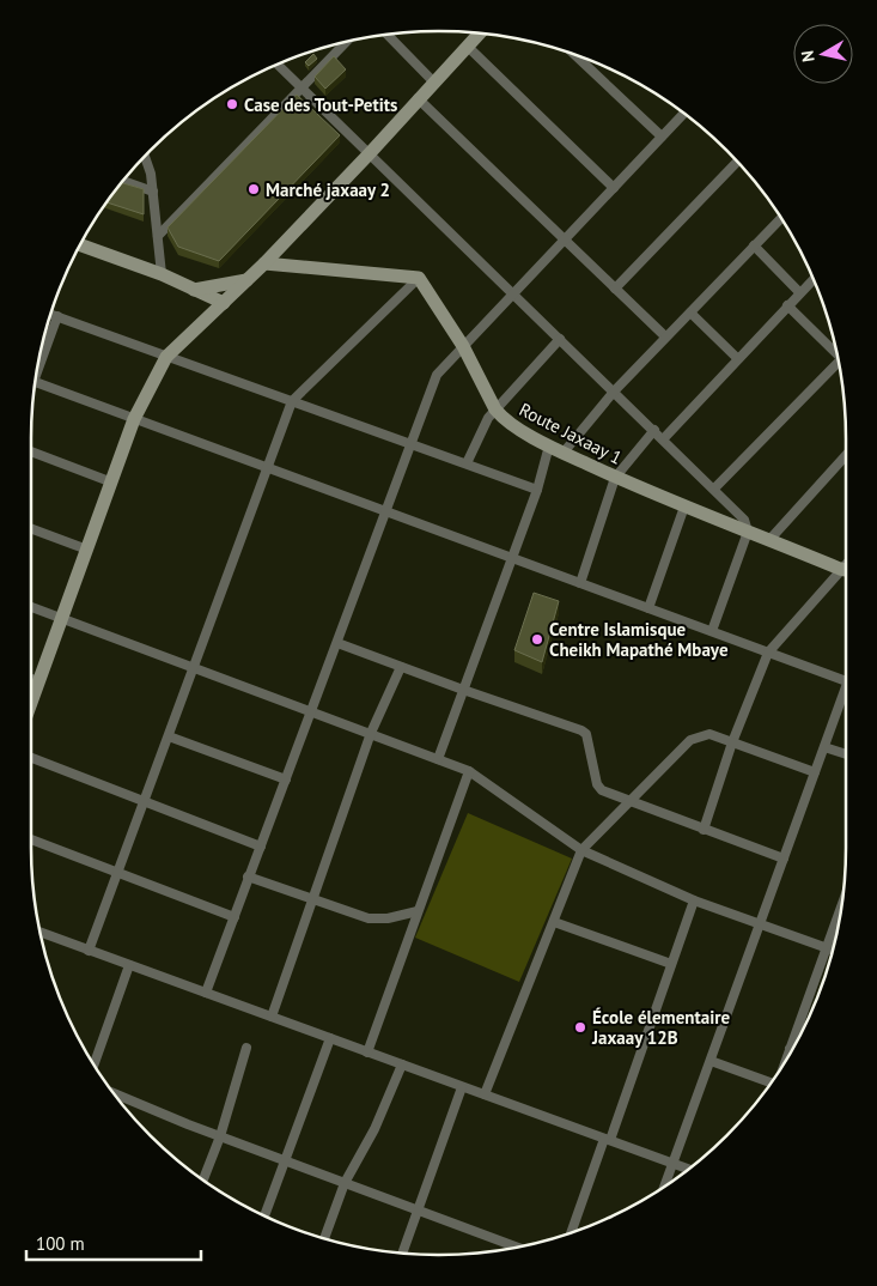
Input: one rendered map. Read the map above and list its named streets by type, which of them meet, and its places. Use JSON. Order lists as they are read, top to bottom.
{
  "streets": {
    "street": ["Route Jaxaay 1"]
  },
  "places": [
    "Case des Tout-Petits",
    "Marché jaxaay 2",
    "Centre Islamisque Cheikh Mapathé Mbaye",
    "École élementaire Jaxaay 12B"
  ],
  "scale_bar": "100 m",
  "north": "left"
}
